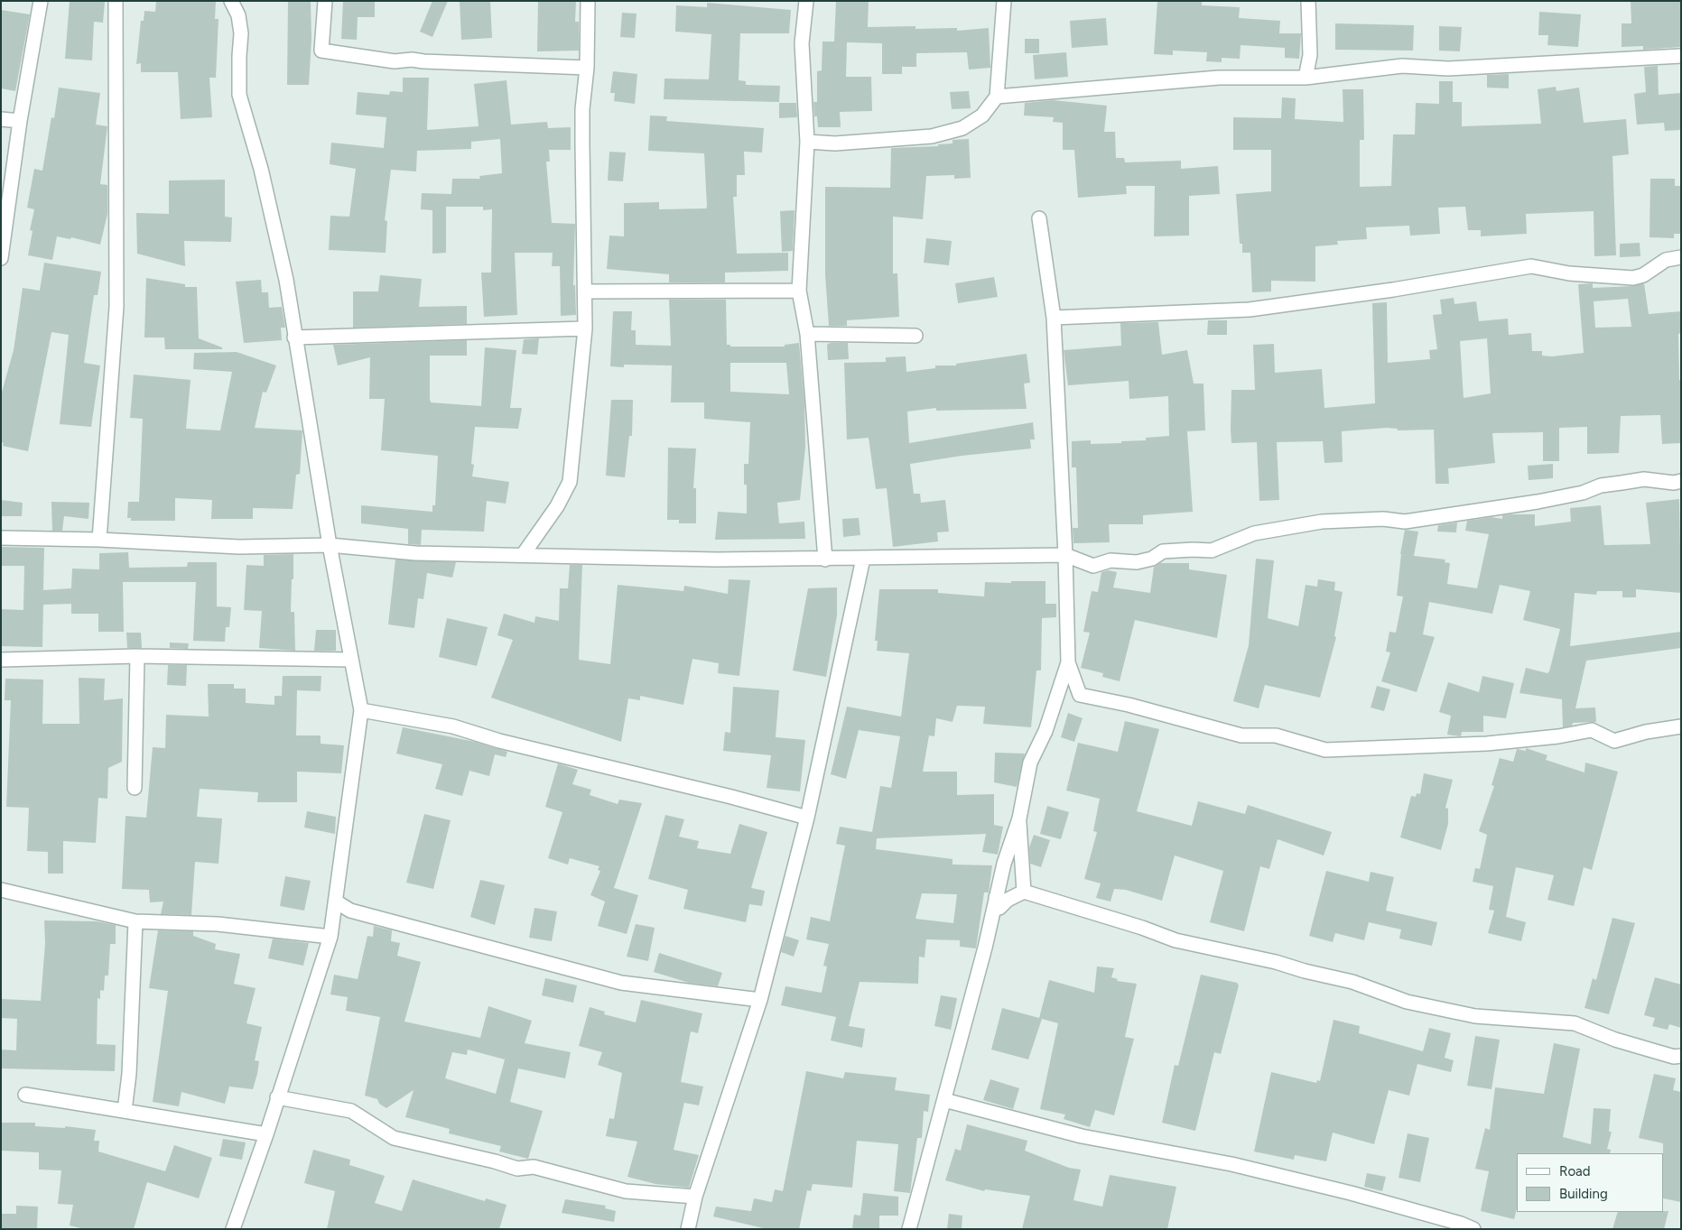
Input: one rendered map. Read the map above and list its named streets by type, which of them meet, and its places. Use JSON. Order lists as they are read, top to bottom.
{
  "legend": ["Road", "Building"]
}
